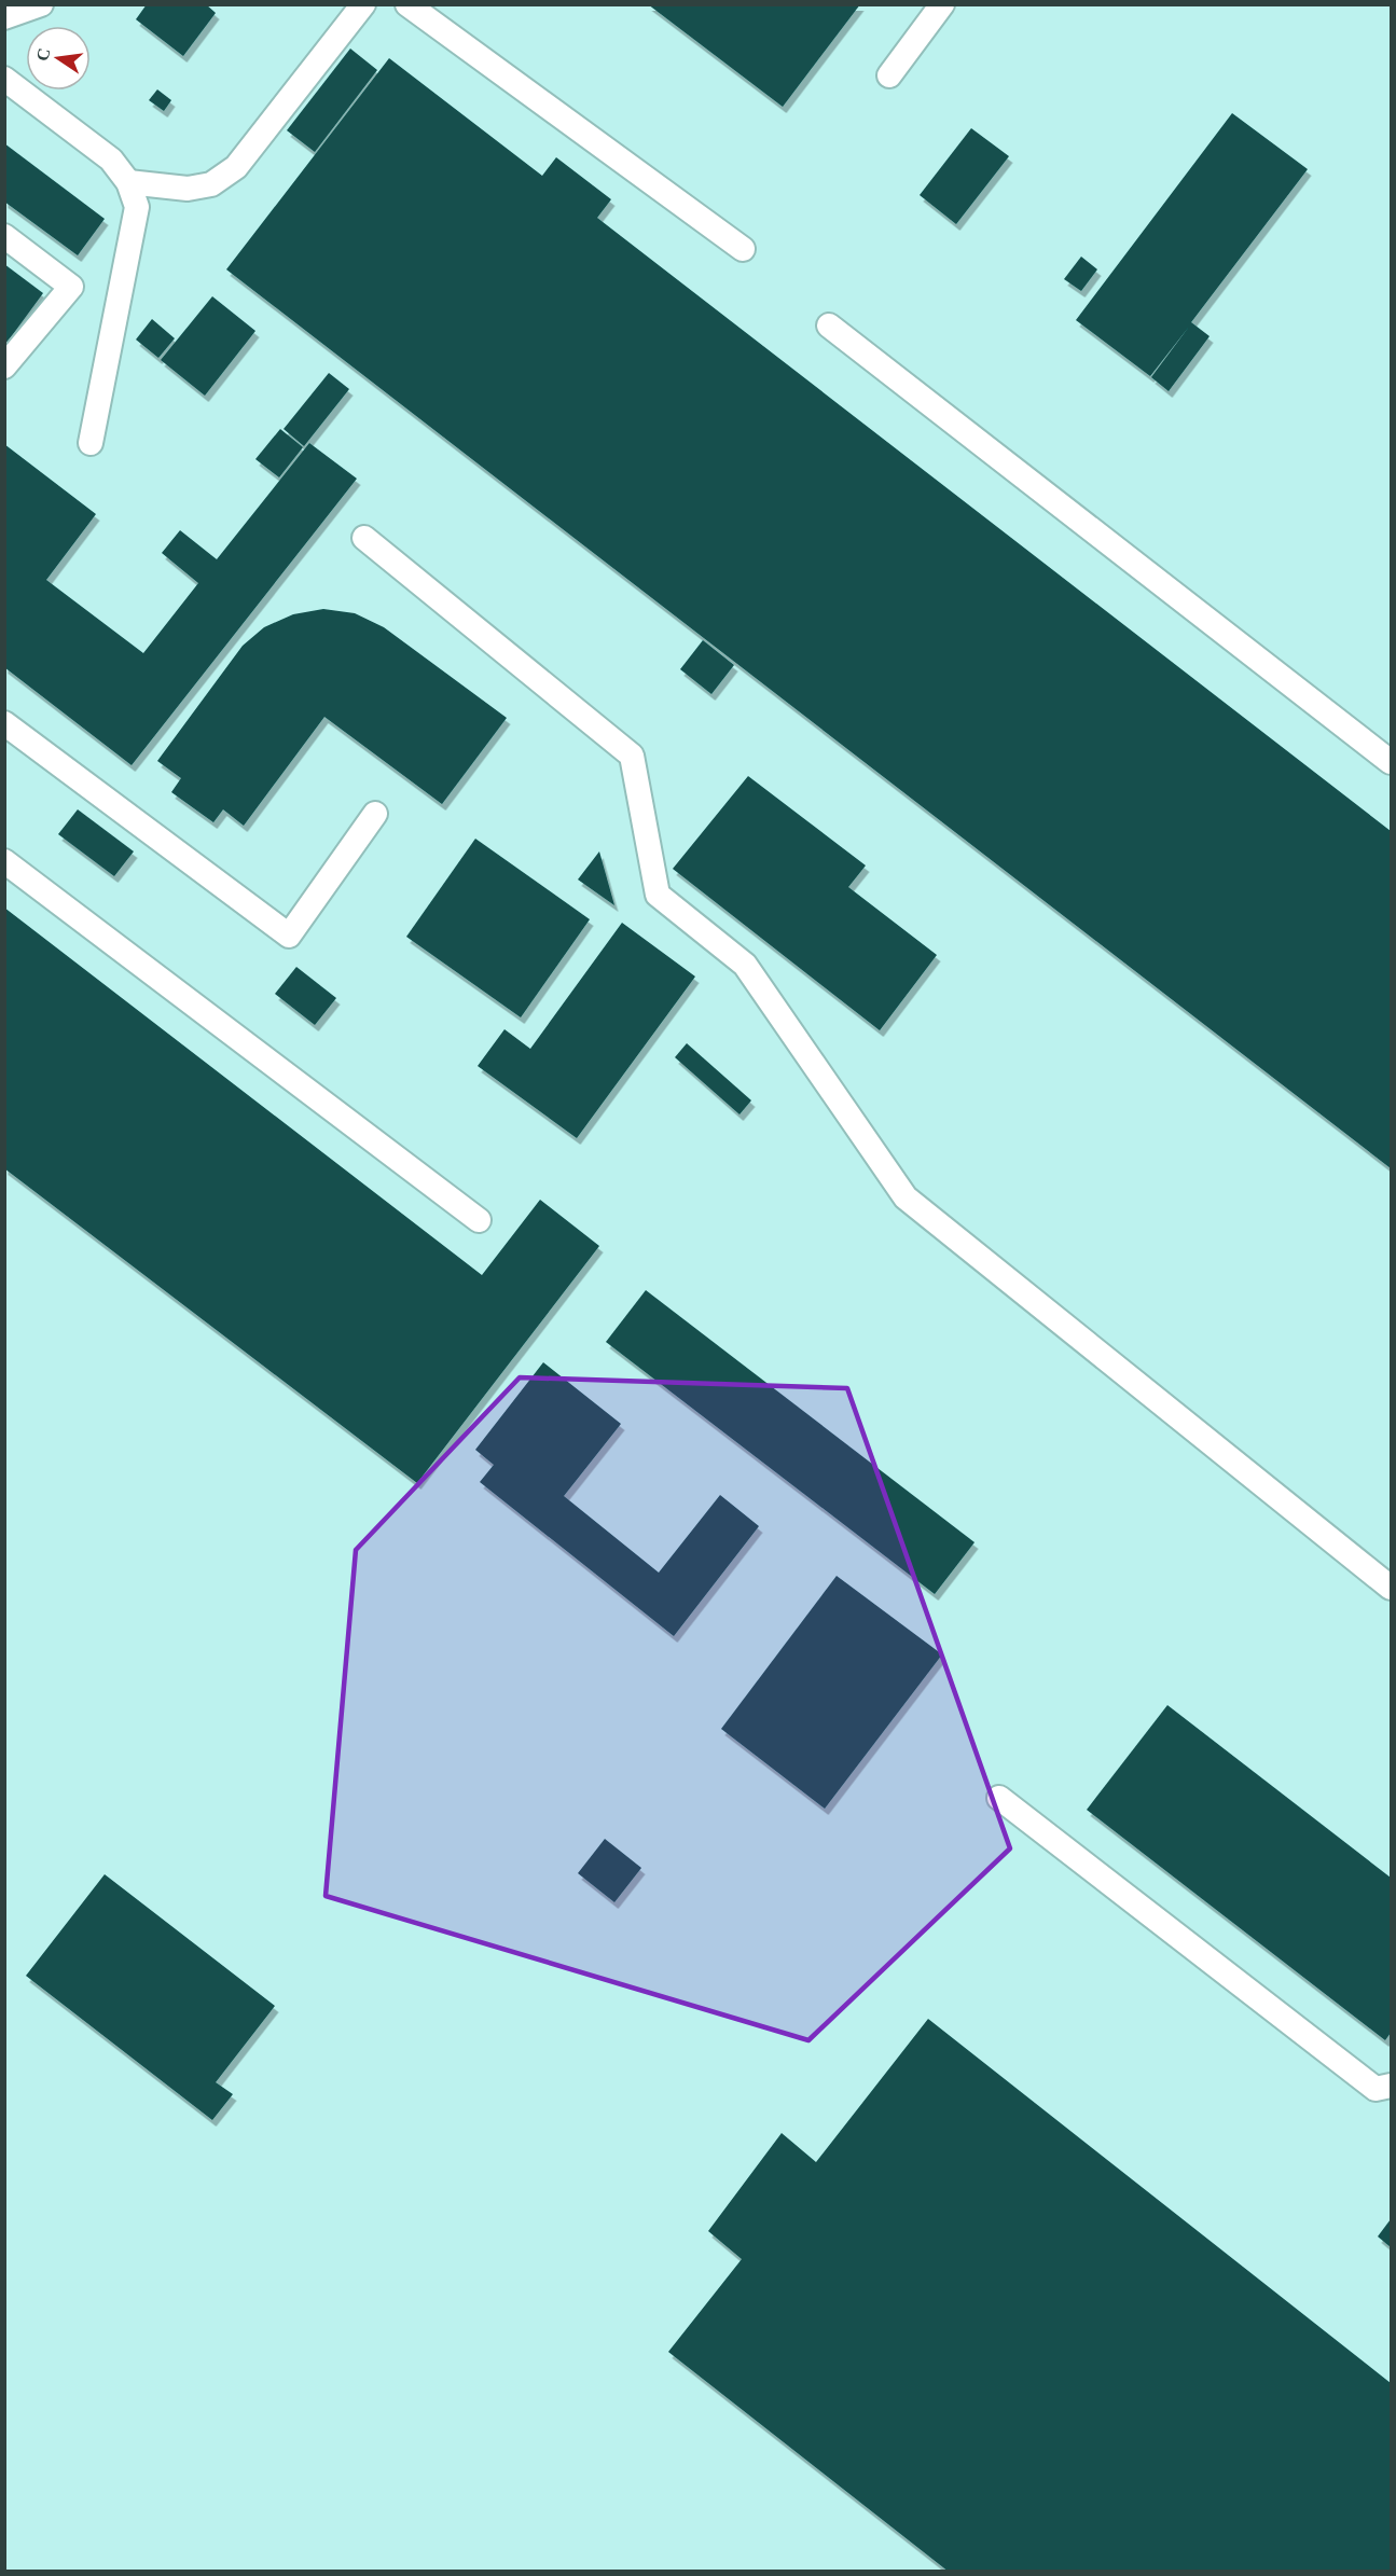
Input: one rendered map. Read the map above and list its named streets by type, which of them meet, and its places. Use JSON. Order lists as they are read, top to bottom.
{
  "north": "left"
}
